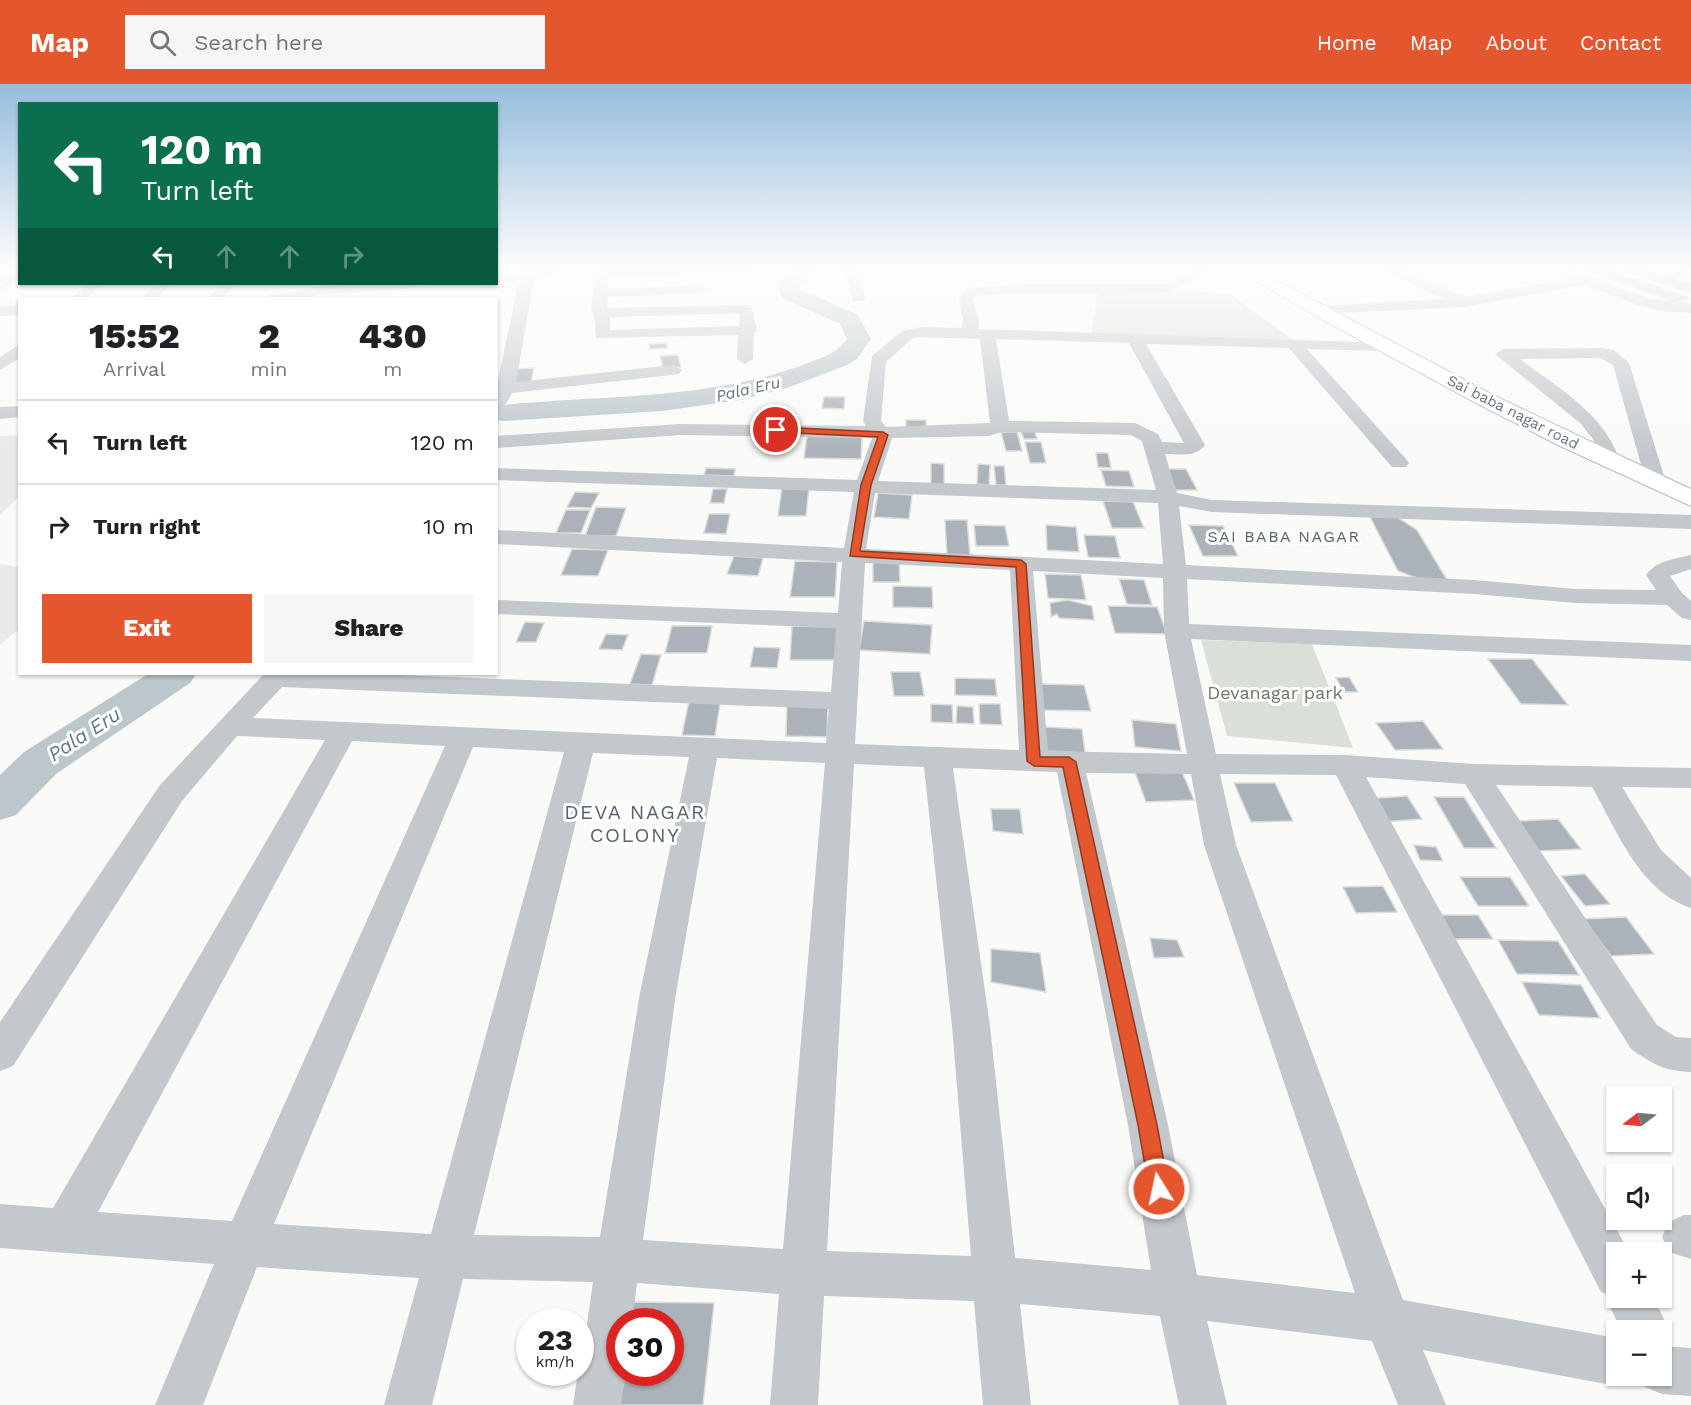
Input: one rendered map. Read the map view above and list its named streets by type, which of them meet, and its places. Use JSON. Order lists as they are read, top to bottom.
{
  "streets": {
    "main road": ["Sai baba nagar road"]
  },
  "districts": ["SAI BABA NAGAR", "DEVA NAGAR COLONY"],
  "water": ["Pala Eru"],
  "parks": ["Devanagar park"],
  "north": "left",
  "page": {
    "header": "Map",
    "search": "Search here",
    "nav": [
      "Home",
      "Map",
      "About",
      "Contact"
    ],
    "turn": ["120 m", "Turn left"],
    "eta": [
      "15:52",
      "Arrival",
      "2",
      "min",
      "430",
      "m"
    ],
    "list": [
      {
        "name": "Turn left",
        "value": "120 m"
      },
      {
        "name": "Turn right",
        "value": "10 m"
      }
    ],
    "buttons": ["Exit", "Share"],
    "map_buttons": ["+", "−"],
    "speed": "23 km/h",
    "limit": "30"
  }
}
